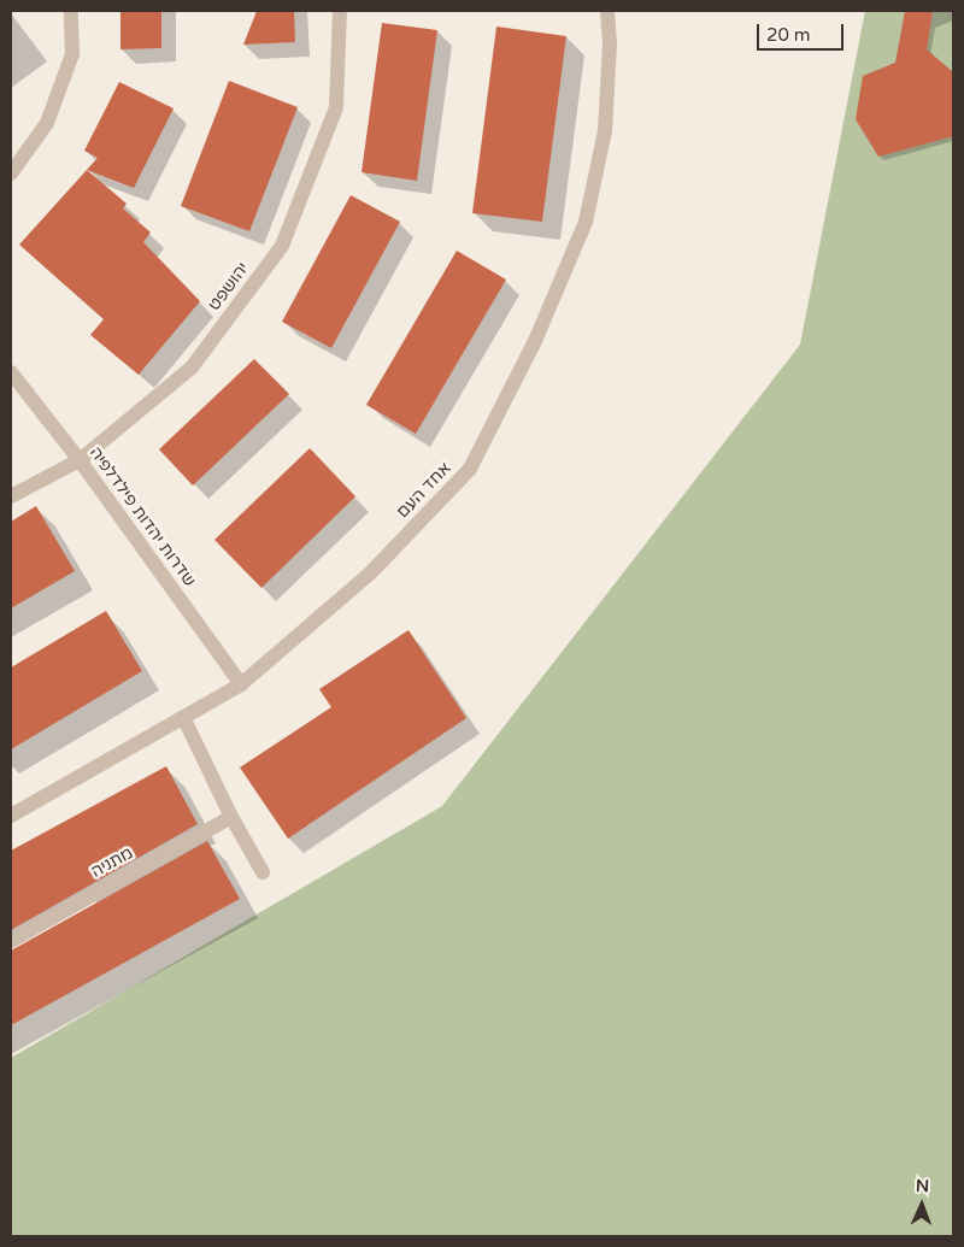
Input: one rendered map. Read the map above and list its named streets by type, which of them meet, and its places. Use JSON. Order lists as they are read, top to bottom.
{
  "streets": {
    "street": [
      "יהושפט",
      "אחד העם",
      "שדרות יהדות פילדלפיה",
      "מתניה"
    ]
  },
  "crossings": [
    ["יהושפט", "שדרות יהדות פילדלפיה"],
    ["אחד העם", "שדרות יהדות פילדלפיה"]
  ],
  "scale_bar": "20 m",
  "north": "top"
}
